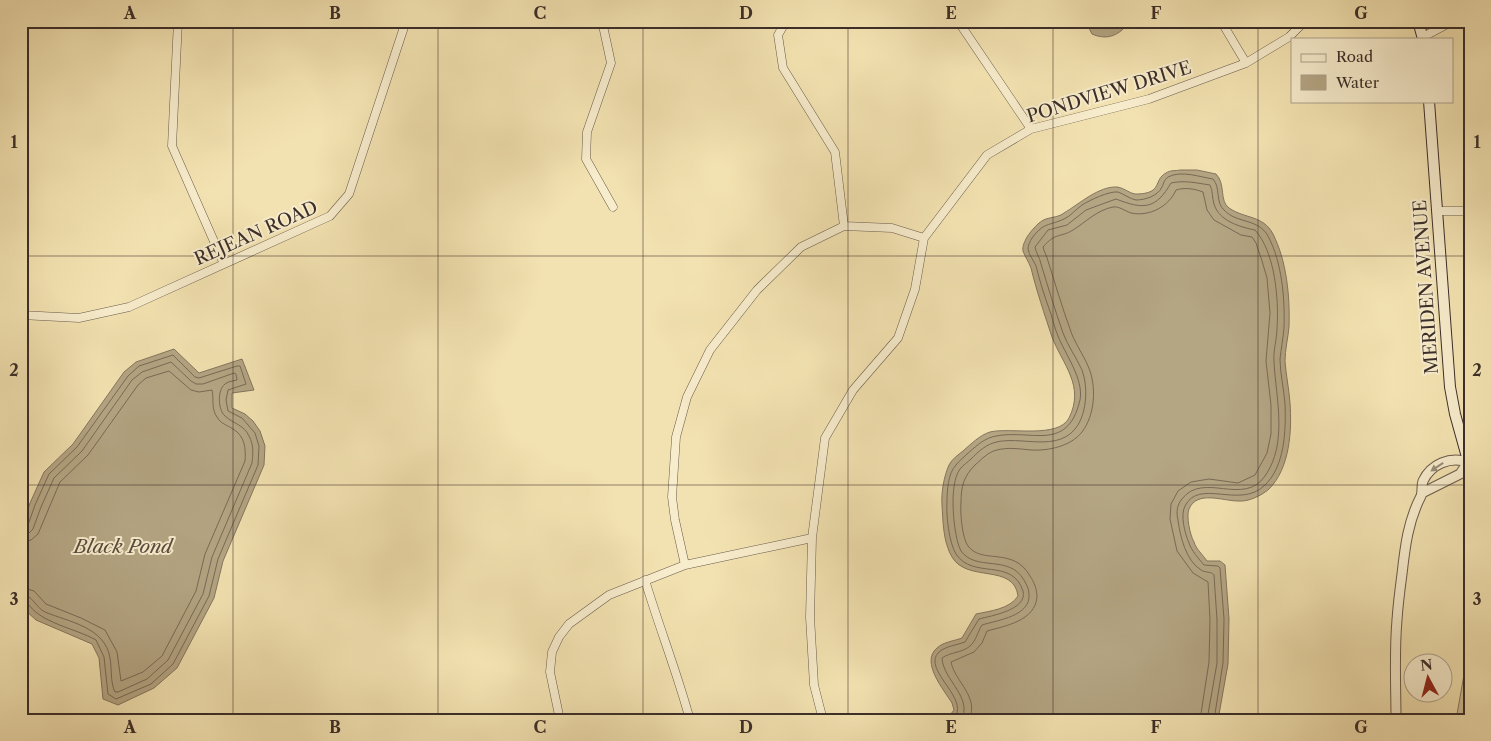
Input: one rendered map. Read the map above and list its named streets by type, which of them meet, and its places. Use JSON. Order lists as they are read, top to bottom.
{
  "streets": {
    "main road": ["MERIDEN AVENUE"],
    "street": ["PONDVIEW DRIVE", "REJEAN ROAD"]
  },
  "water": ["Black Pond"],
  "legend": ["Road", "Water"],
  "north": "top",
  "grid": {
    "columns": [
      "A",
      "B",
      "C",
      "D",
      "E",
      "F",
      "G"
    ],
    "rows": ["1", "2", "3"]
  }
}
